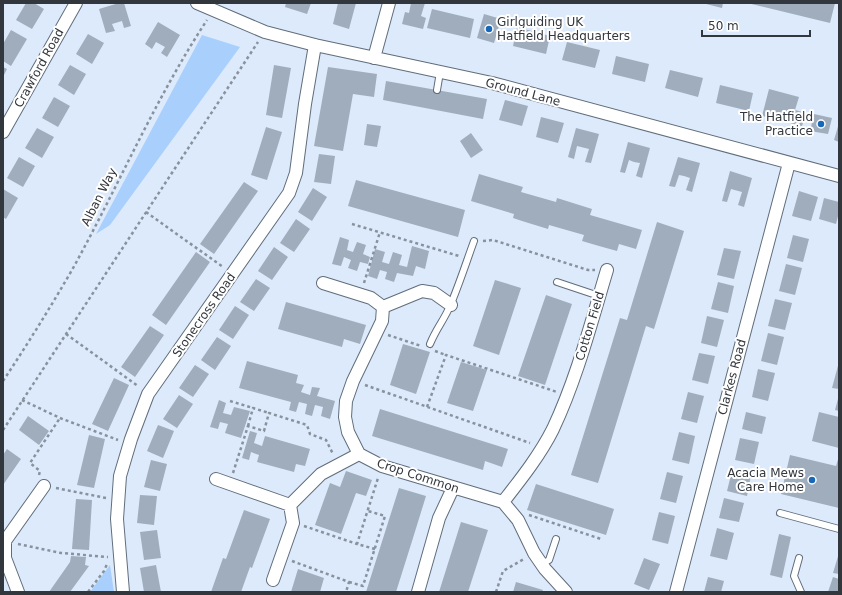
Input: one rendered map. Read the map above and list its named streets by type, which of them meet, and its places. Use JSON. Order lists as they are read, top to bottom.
{
  "streets": {
    "street": [
      "Crawford Road",
      "Ground Lane",
      "Stonecross Road",
      "Cotton Field",
      "Clarkes Road",
      "Crop Common"
    ],
    "path": ["Alban Way"]
  },
  "crossings": [
    ["Ground Lane", "Alban Way"],
    ["Ground Lane", "Stonecross Road"],
    ["Ground Lane", "Clarkes Road"],
    ["Cotton Field", "Crop Common"]
  ],
  "places": ["Girlguiding UK Hatfield Headquarters", "The Hatfield Practice", "Acacia Mews Care Home"],
  "scale_bar": "50 m"
}
